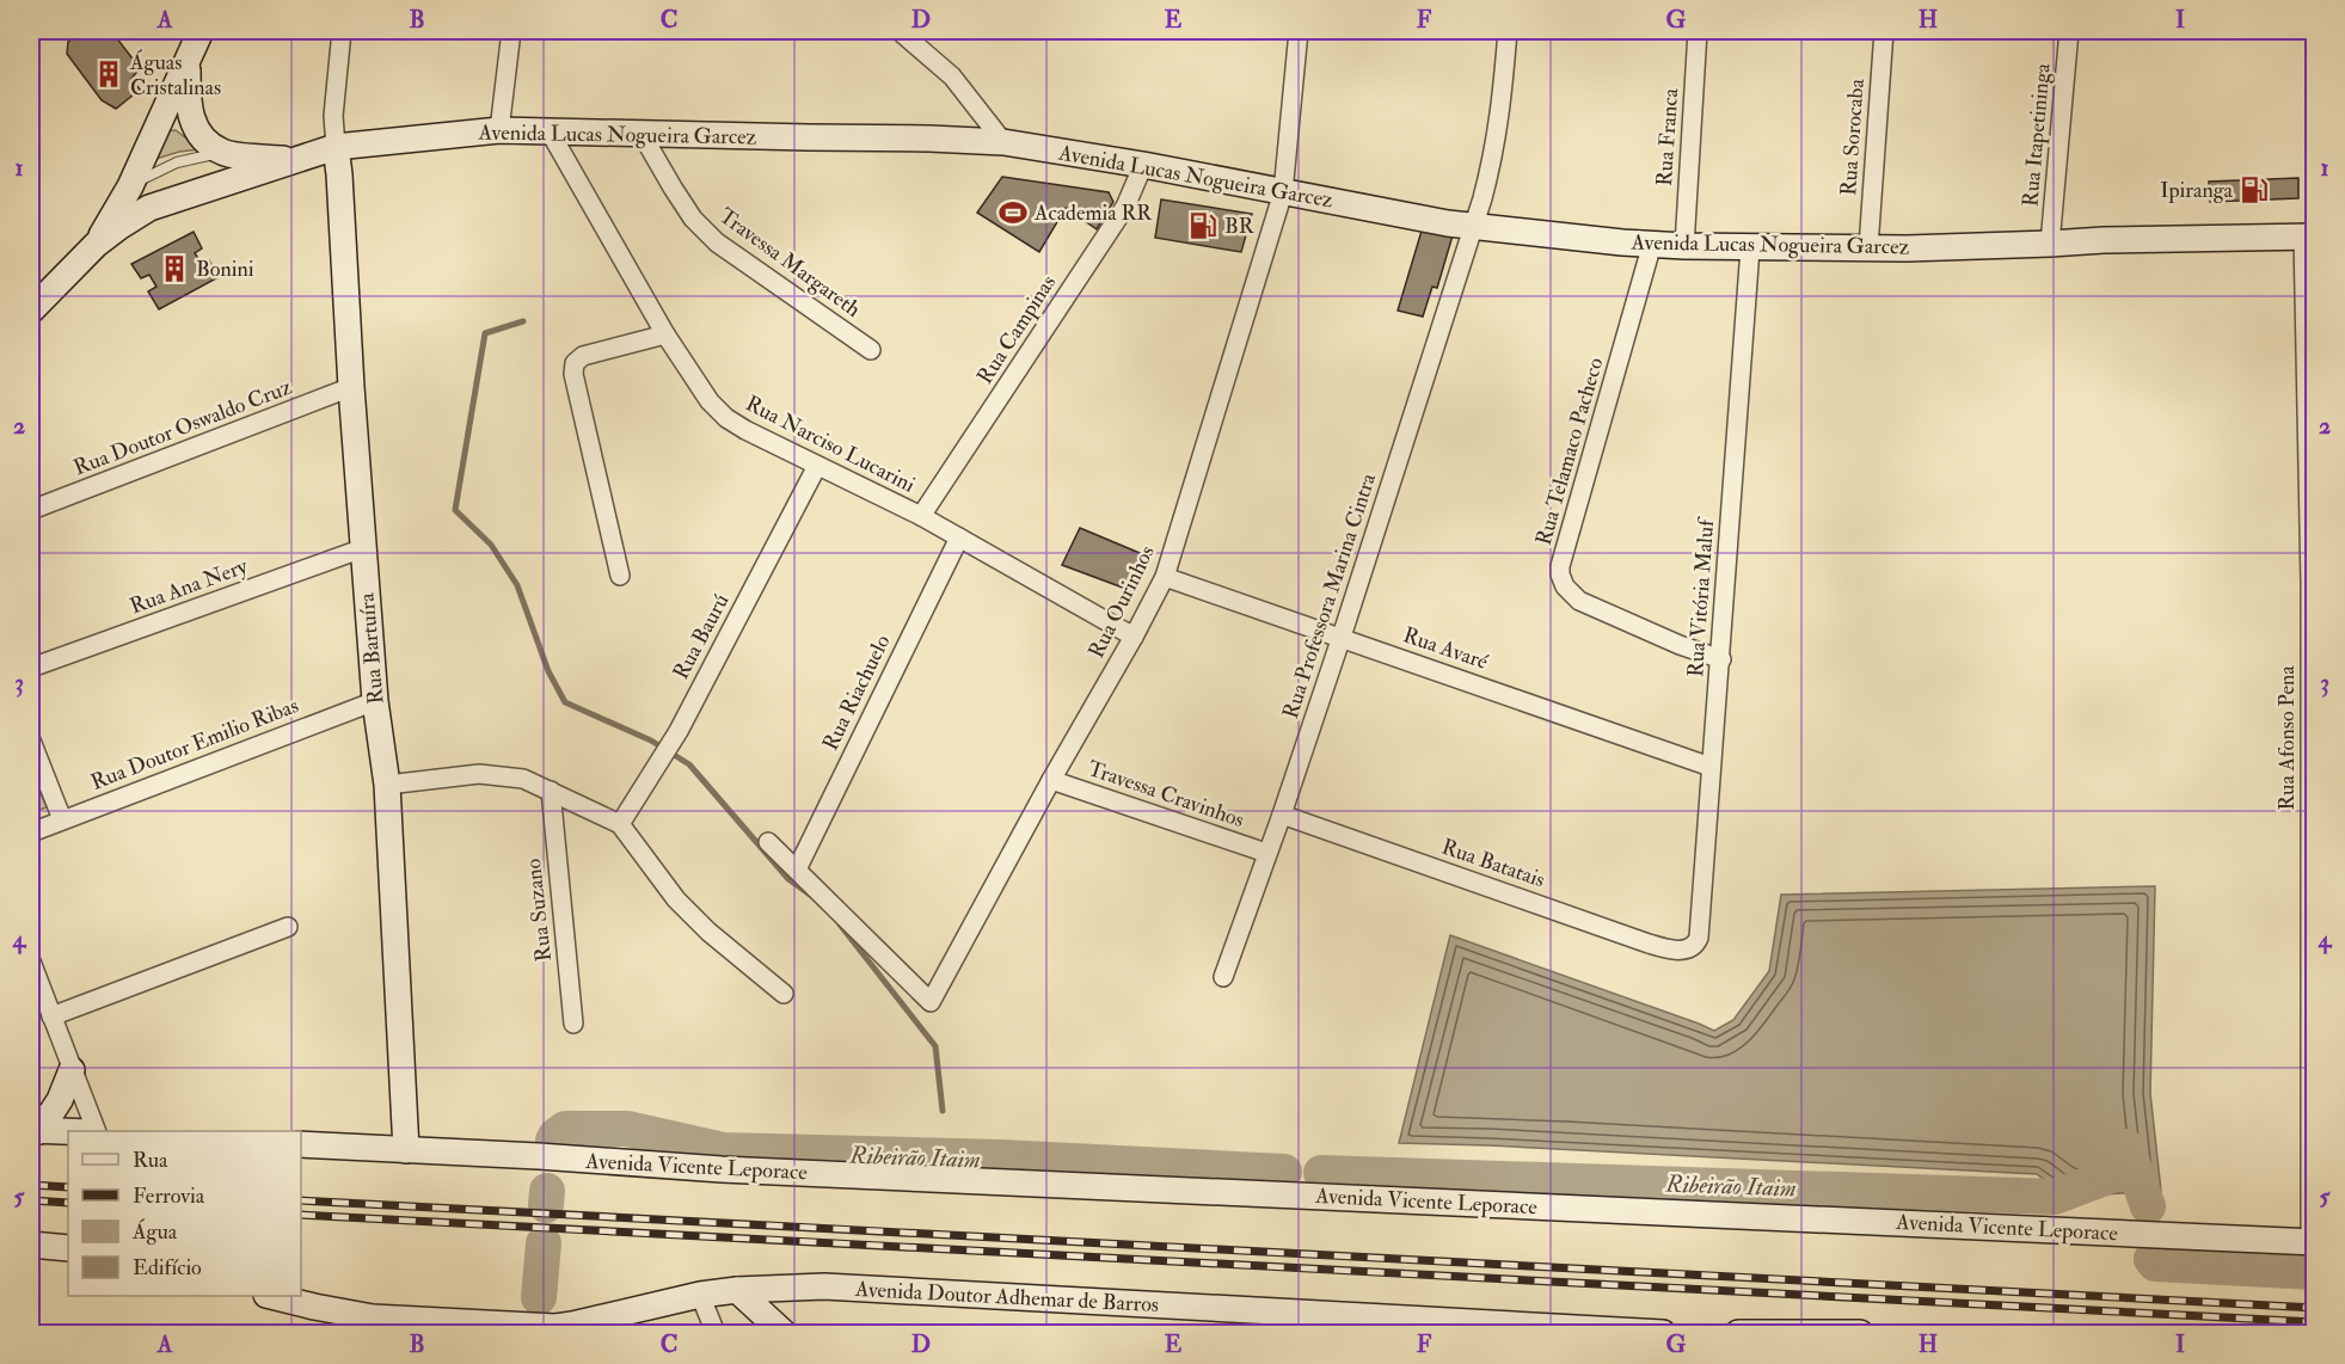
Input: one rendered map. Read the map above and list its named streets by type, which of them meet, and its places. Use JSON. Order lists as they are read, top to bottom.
{
  "streets": {
    "main road": [
      "Avenida Lucas Nogueira Garcez",
      "Rua Bartuíra",
      "Avenida Vicente Leporace",
      "Avenida Doutor Adhemar de Barros"
    ],
    "street": [
      "Rua Itapetininga",
      "Rua Franca",
      "Rua Sorocaba",
      "Travessa Margareth",
      "Rua Campinas",
      "Rua Doutor Oswaldo Cruz",
      "Rua Narciso Lucarini",
      "Rua Telamaco Pacheco",
      "Rua Ana Nery",
      "Rua Professora Marina Cintra",
      "Rua Vitória Maluf",
      "Rua Ourinhos",
      "Rua Baurú",
      "Rua Avaré",
      "Rua Riachuelo",
      "Rua Afonso Pena",
      "Rua Doutor Emilio Ribas",
      "Travessa Cravinhos",
      "Rua Batatais",
      "Rua Suzano"
    ]
  },
  "crossings": [
    ["Avenida Lucas Nogueira Garcez", "Rua Itapetininga"],
    ["Avenida Lucas Nogueira Garcez", "Rua Franca"],
    ["Avenida Lucas Nogueira Garcez", "Rua Sorocaba"],
    ["Avenida Lucas Nogueira Garcez", "Travessa Margareth"],
    ["Avenida Lucas Nogueira Garcez", "Rua Campinas"],
    ["Avenida Lucas Nogueira Garcez", "Rua Narciso Lucarini"],
    ["Avenida Lucas Nogueira Garcez", "Rua Telamaco Pacheco"],
    ["Avenida Lucas Nogueira Garcez", "Rua Professora Marina Cintra"],
    ["Avenida Lucas Nogueira Garcez", "Rua Vitória Maluf"],
    ["Avenida Lucas Nogueira Garcez", "Rua Ourinhos"],
    ["Avenida Lucas Nogueira Garcez", "Rua Bartuíra"],
    ["Avenida Lucas Nogueira Garcez", "Rua Afonso Pena"],
    ["Rua Campinas", "Rua Narciso Lucarini"],
    ["Rua Doutor Oswaldo Cruz", "Rua Bartuíra"],
    ["Rua Narciso Lucarini", "Rua Ourinhos"],
    ["Rua Narciso Lucarini", "Rua Baurú"],
    ["Rua Narciso Lucarini", "Rua Riachuelo"],
    ["Rua Telamaco Pacheco", "Rua Vitória Maluf"],
    ["Rua Ana Nery", "Rua Bartuíra"],
    ["Rua Professora Marina Cintra", "Rua Avaré"],
    ["Rua Professora Marina Cintra", "Travessa Cravinhos"],
    ["Rua Professora Marina Cintra", "Rua Batatais"],
    ["Rua Vitória Maluf", "Rua Avaré"],
    ["Rua Vitória Maluf", "Rua Batatais"],
    ["Rua Ourinhos", "Rua Avaré"],
    ["Rua Ourinhos", "Rua Riachuelo"],
    ["Rua Ourinhos", "Travessa Cravinhos"],
    ["Rua Bartuíra", "Rua Doutor Emilio Ribas"],
    ["Rua Bartuíra", "Avenida Vicente Leporace"],
    ["Rua Afonso Pena", "Avenida Vicente Leporace"]
  ],
  "water": ["Ribeirão Itaim"],
  "places": {
    "building": ["Águas Cristalinas", "Bonini"],
    "fuel station": ["Ipiranga", "BR"],
    "sports": ["Academia RR"]
  },
  "legend": [
    "Rua",
    "Ferrovia",
    "Água",
    "Edifício"
  ],
  "grid": {
    "columns": [
      "A",
      "B",
      "C",
      "D",
      "E",
      "F",
      "G",
      "H",
      "I"
    ],
    "rows": [
      "1",
      "2",
      "3",
      "4",
      "5"
    ]
  }
}
